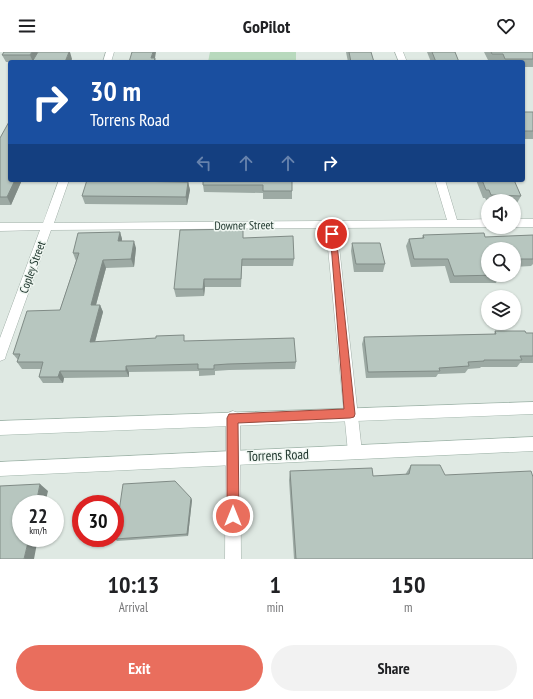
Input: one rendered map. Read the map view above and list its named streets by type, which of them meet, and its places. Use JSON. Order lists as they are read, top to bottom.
{
  "streets": {
    "street": ["Downer Street", "Copley Street", "Torrens Road"]
  },
  "crossings": [
    ["Downer Street", "Copley Street"]
  ],
  "page": {
    "header": "GoPilot",
    "turn": ["30 m", "Torrens Road"],
    "speed": "22 km/h",
    "limit": "30",
    "eta": [
      "10:13",
      "Arrival",
      "1",
      "min",
      "150",
      "m"
    ],
    "buttons": ["Exit", "Share"]
  }
}
